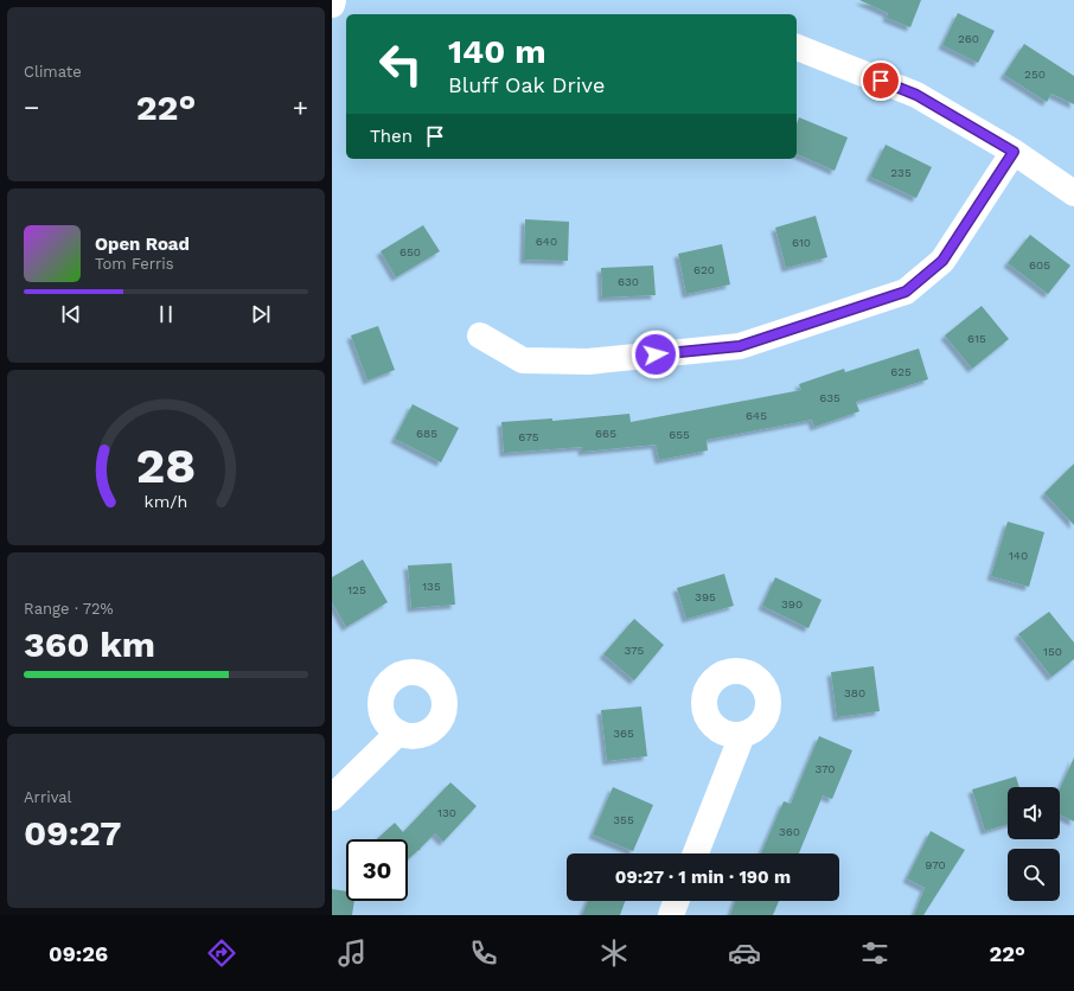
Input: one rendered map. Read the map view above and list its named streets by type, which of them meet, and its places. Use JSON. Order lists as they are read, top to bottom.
{
  "house_numbers": [
    "260",
    "250",
    "235",
    "640",
    "610",
    "650",
    "605",
    "620",
    "630",
    "615",
    "625",
    "635",
    "645",
    "685",
    "665",
    "655",
    "675",
    "140",
    "135",
    "125",
    "395",
    "390",
    "375",
    "150",
    "380",
    "365",
    "370",
    "130",
    "355",
    "360",
    "970"
  ],
  "page": {
    "tile": [
      "Climate",
      ["Range · 72%", "360 km"],
      ["Arrival", "09:27"]
    ],
    "turn": ["140 m", "Bluff Oak Drive"],
    "heat": ["−", "22°", "+"],
    "then": "Then",
    "song": ["Open Road", "Tom Ferris"],
    "limit": "30",
    "trip": "09:27 · 1 min · 190 m",
    "tabs": ["09:26", "22°"],
    "gauge": ["28", "km/h"]
  }
}
